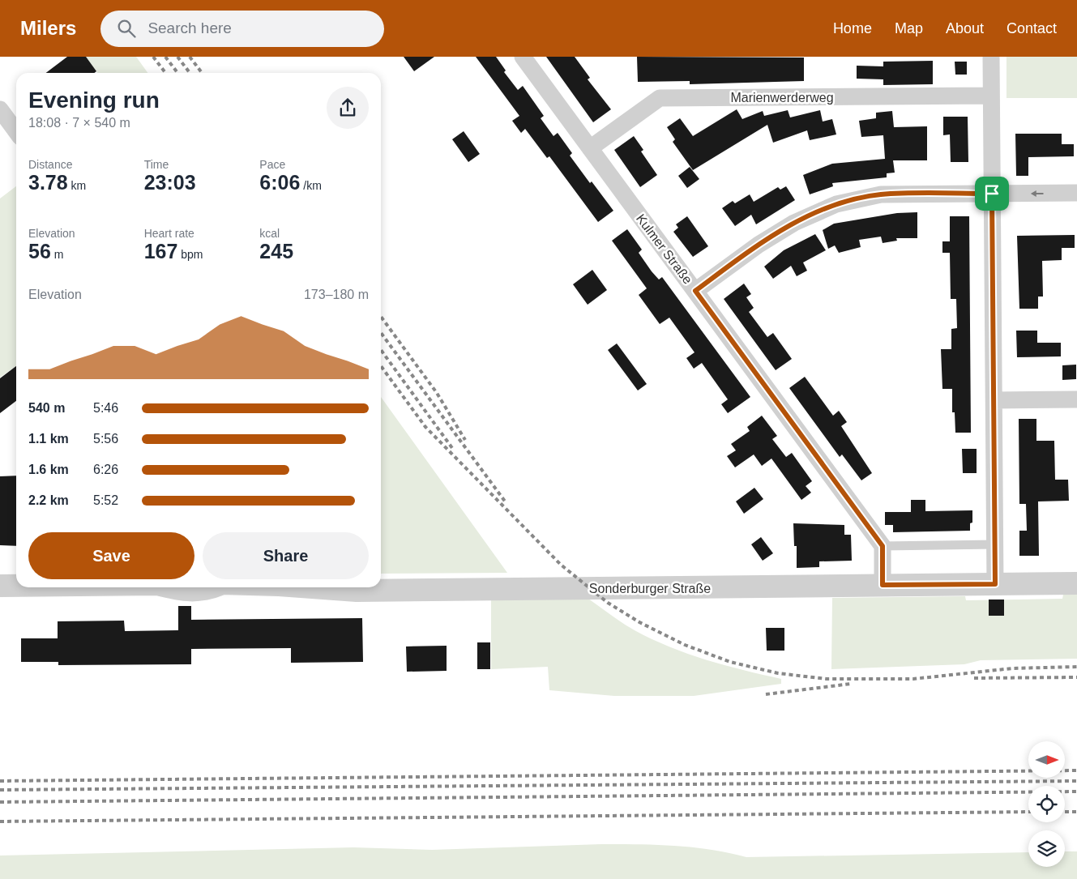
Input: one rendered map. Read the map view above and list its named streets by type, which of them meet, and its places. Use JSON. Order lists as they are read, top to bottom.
{
  "streets": {
    "street": ["Marienwerderweg", "Kulmer Straße", "Sonderburger Straße"]
  },
  "crossings": [
    ["Marienwerderweg", "Kulmer Straße"]
  ],
  "north": "right",
  "page": {
    "header": "Milers",
    "search": "Search here",
    "nav": [
      "Home",
      "Map",
      "About",
      "Contact"
    ],
    "heading": ["Evening run", "18:08 · 7 × 540 m"],
    "stats": [
      ["Distance", "3.78 km"],
      ["Time", "23:03"],
      ["Pace", "6:06 /km"],
      ["Elevation", "56 m"],
      ["Heart rate", "167 bpm"],
      ["kcal", "245"]
    ],
    "chart": ["Elevation", "173–180 m"],
    "list": [
      {
        "name": "540 m",
        "note": "5:46"
      },
      {
        "name": "1.1 km",
        "note": "5:56"
      },
      {
        "name": "1.6 km",
        "note": "6:26"
      },
      {
        "name": "2.2 km",
        "note": "5:52"
      }
    ],
    "buttons": ["Save", "Share"]
  }
}
